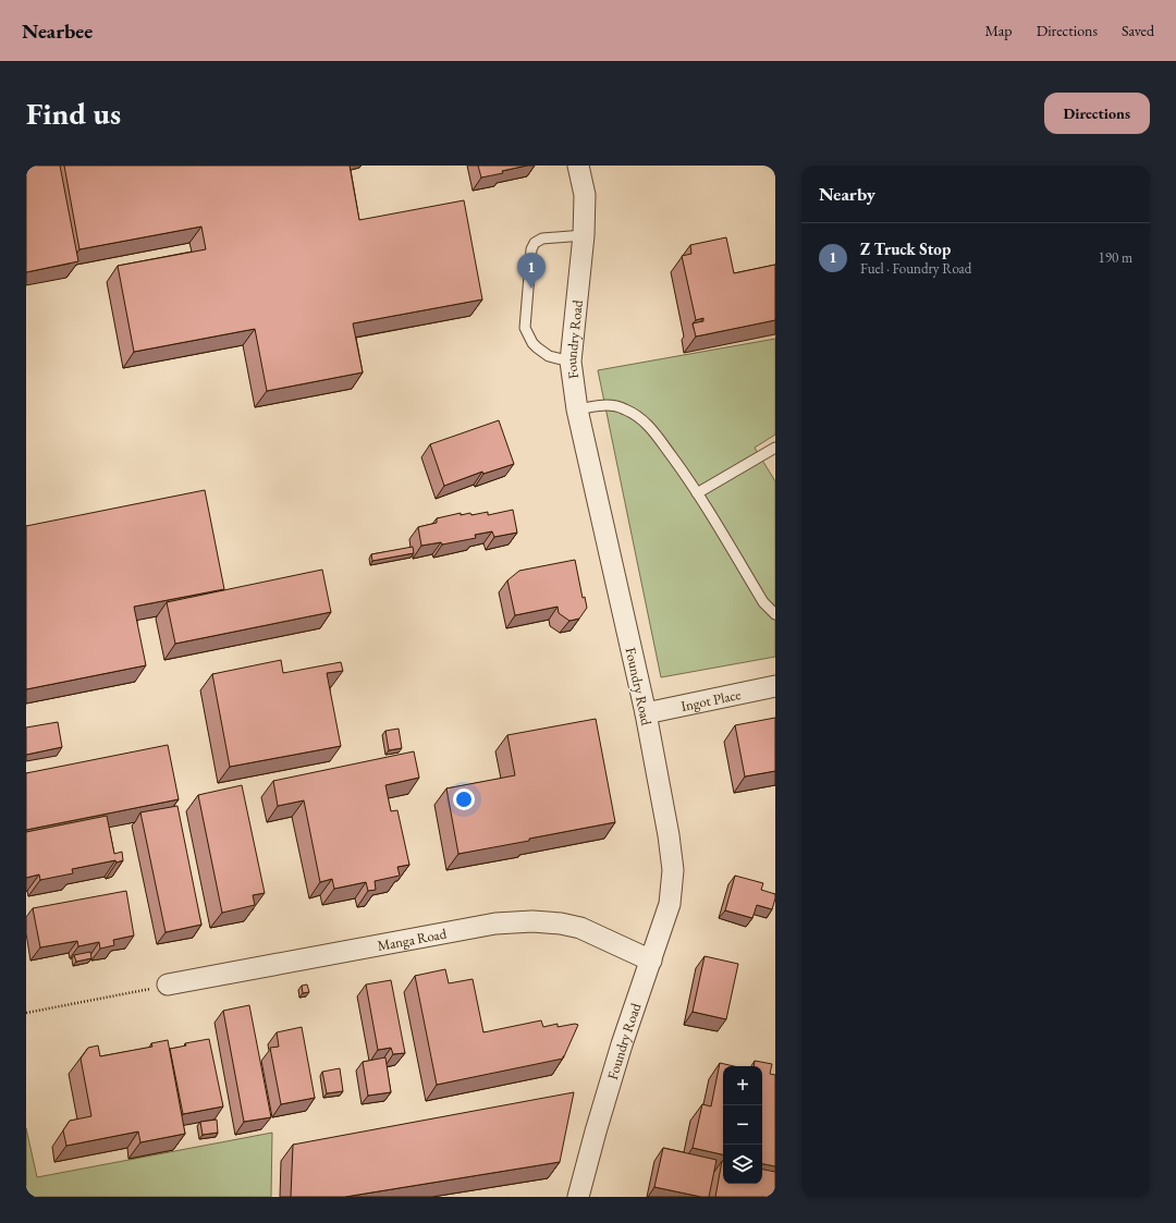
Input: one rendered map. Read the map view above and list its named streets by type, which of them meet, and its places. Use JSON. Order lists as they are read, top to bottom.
{
  "streets": {
    "street": ["Foundry Road", "Ingot Place", "Manga Road"]
  },
  "crossings": [
    ["Foundry Road", "Ingot Place"],
    ["Foundry Road", "Manga Road"]
  ],
  "page": {
    "header": "Nearbee",
    "nav": ["Map", "Directions", "Saved"],
    "buttons": "Directions",
    "title": "Find us",
    "heading": "Nearby",
    "list": [
      {
        "mark": "1",
        "name": "Z Truck Stop",
        "note": "Fuel · Foundry Road",
        "value": "190 m"
      }
    ],
    "pins": "1",
    "map_buttons": ["+", "−"]
  }
}
